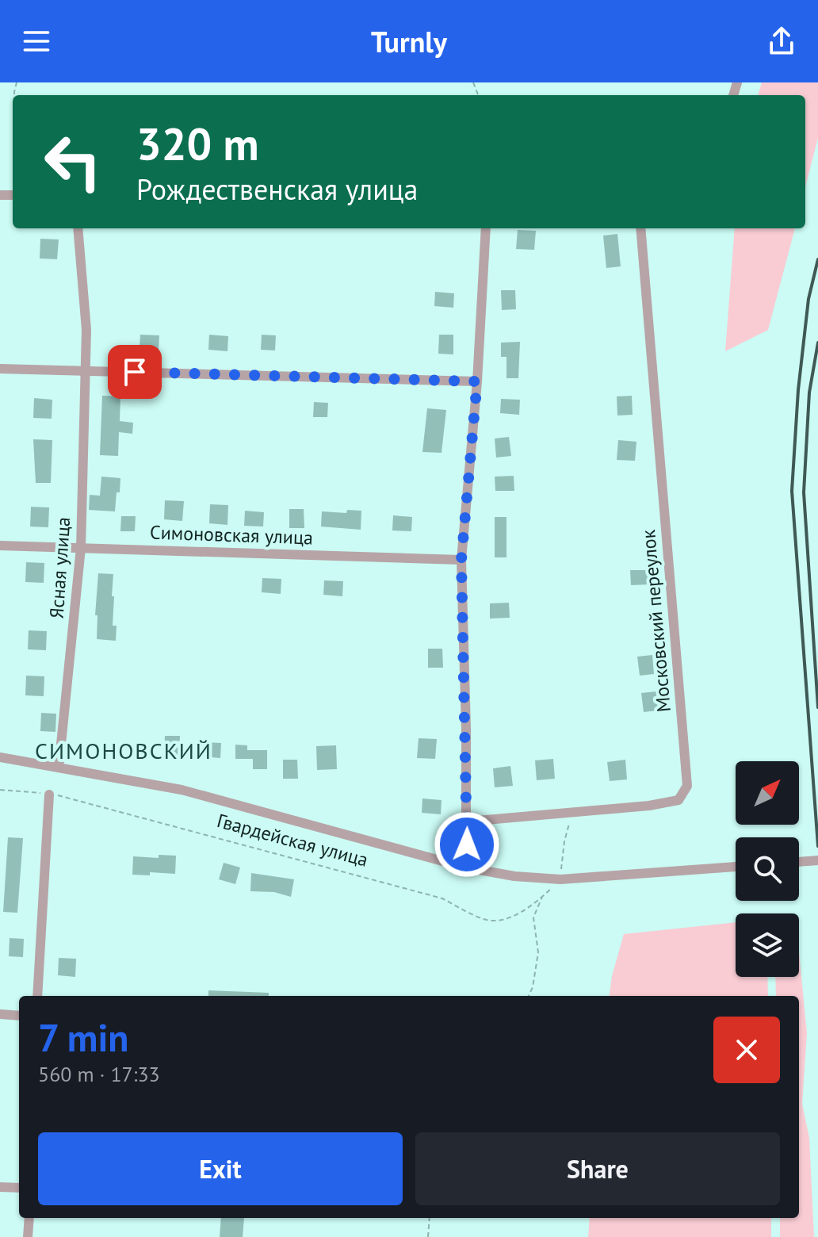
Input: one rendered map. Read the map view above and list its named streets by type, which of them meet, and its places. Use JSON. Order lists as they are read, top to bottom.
{
  "streets": {
    "street": [
      "Симоновская улица",
      "Ясная улица",
      "Московский переулок",
      "Гвардейская улица"
    ]
  },
  "crossings": [
    ["Симоновская улица", "Ясная улица"],
    ["Ясная улица", "Гвардейская улица"]
  ],
  "districts": ["СИМОНОВСКИЙ"],
  "north": "top right",
  "page": {
    "header": "Turnly",
    "turn": ["320 m", "Рождественская улица"],
    "heading": ["7 min", "560 m · 17:33"],
    "buttons": ["Exit", "Share"]
  }
}
